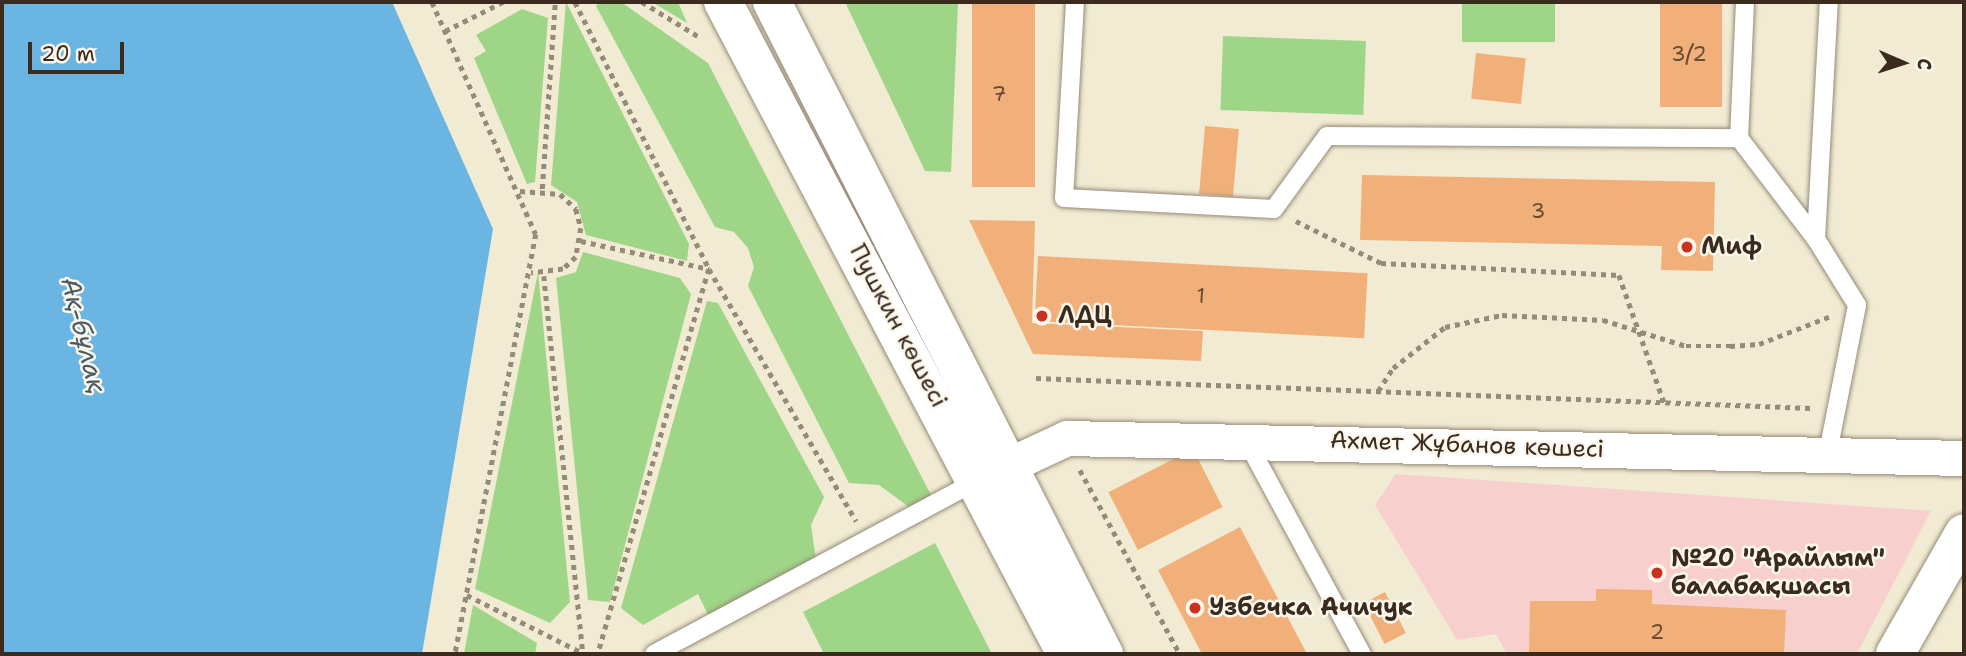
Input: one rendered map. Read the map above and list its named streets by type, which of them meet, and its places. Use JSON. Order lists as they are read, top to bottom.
{
  "streets": {
    "main road": ["Пушкин көшесі"],
    "street": ["Ахмет Жұбанов көшесі"]
  },
  "crossings": [
    ["Пушкин көшесі", "Ахмет Жұбанов көшесі"]
  ],
  "water": ["Ақ-бұлақ"],
  "places": [
    "Миф",
    "ЛДЦ",
    "№20 \"Арайлым\" балабақшасы",
    "Узбечка Ачичук"
  ],
  "house_numbers": [
    "3/2",
    "7",
    "3",
    "1",
    "2"
  ],
  "scale_bar": "20 m",
  "north": "right"
}
